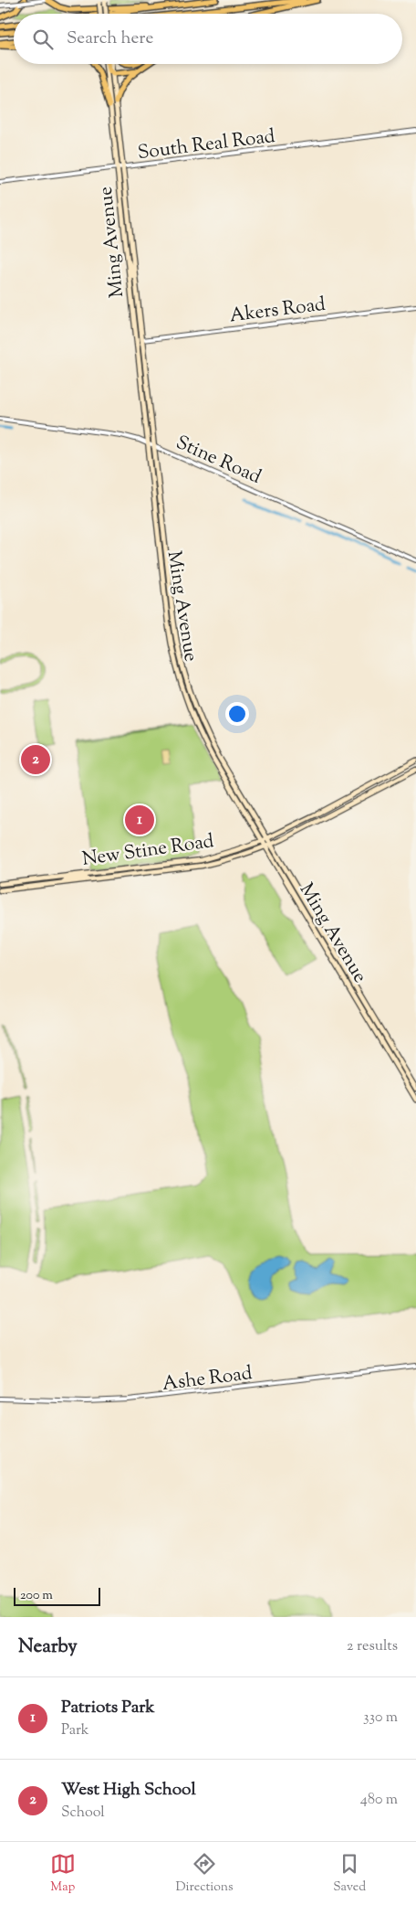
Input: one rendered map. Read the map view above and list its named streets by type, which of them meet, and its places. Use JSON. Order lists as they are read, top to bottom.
{
  "streets": {
    "main road": ["Ming Avenue", "New Stine Road"],
    "street": [
      "South Real Road",
      "Akers Road",
      "Stine Road",
      "Ashe Road"
    ]
  },
  "crossings": [
    ["South Real Road", "Ming Avenue"],
    ["Ming Avenue", "Akers Road"],
    ["Ming Avenue", "Stine Road"],
    ["Ming Avenue", "New Stine Road"]
  ],
  "scale_bar": "200 m",
  "page": {
    "search": "Search here",
    "pins": ["2", "1"],
    "scale": "200 m",
    "heading": ["Nearby", "2 results"],
    "list": [
      {
        "mark": "1",
        "name": "Patriots Park",
        "note": "Park",
        "value": "330 m"
      },
      {
        "mark": "2",
        "name": "West High School",
        "note": "School",
        "value": "480 m"
      }
    ],
    "nav": ["Map", "Directions", "Saved"]
  }
}
